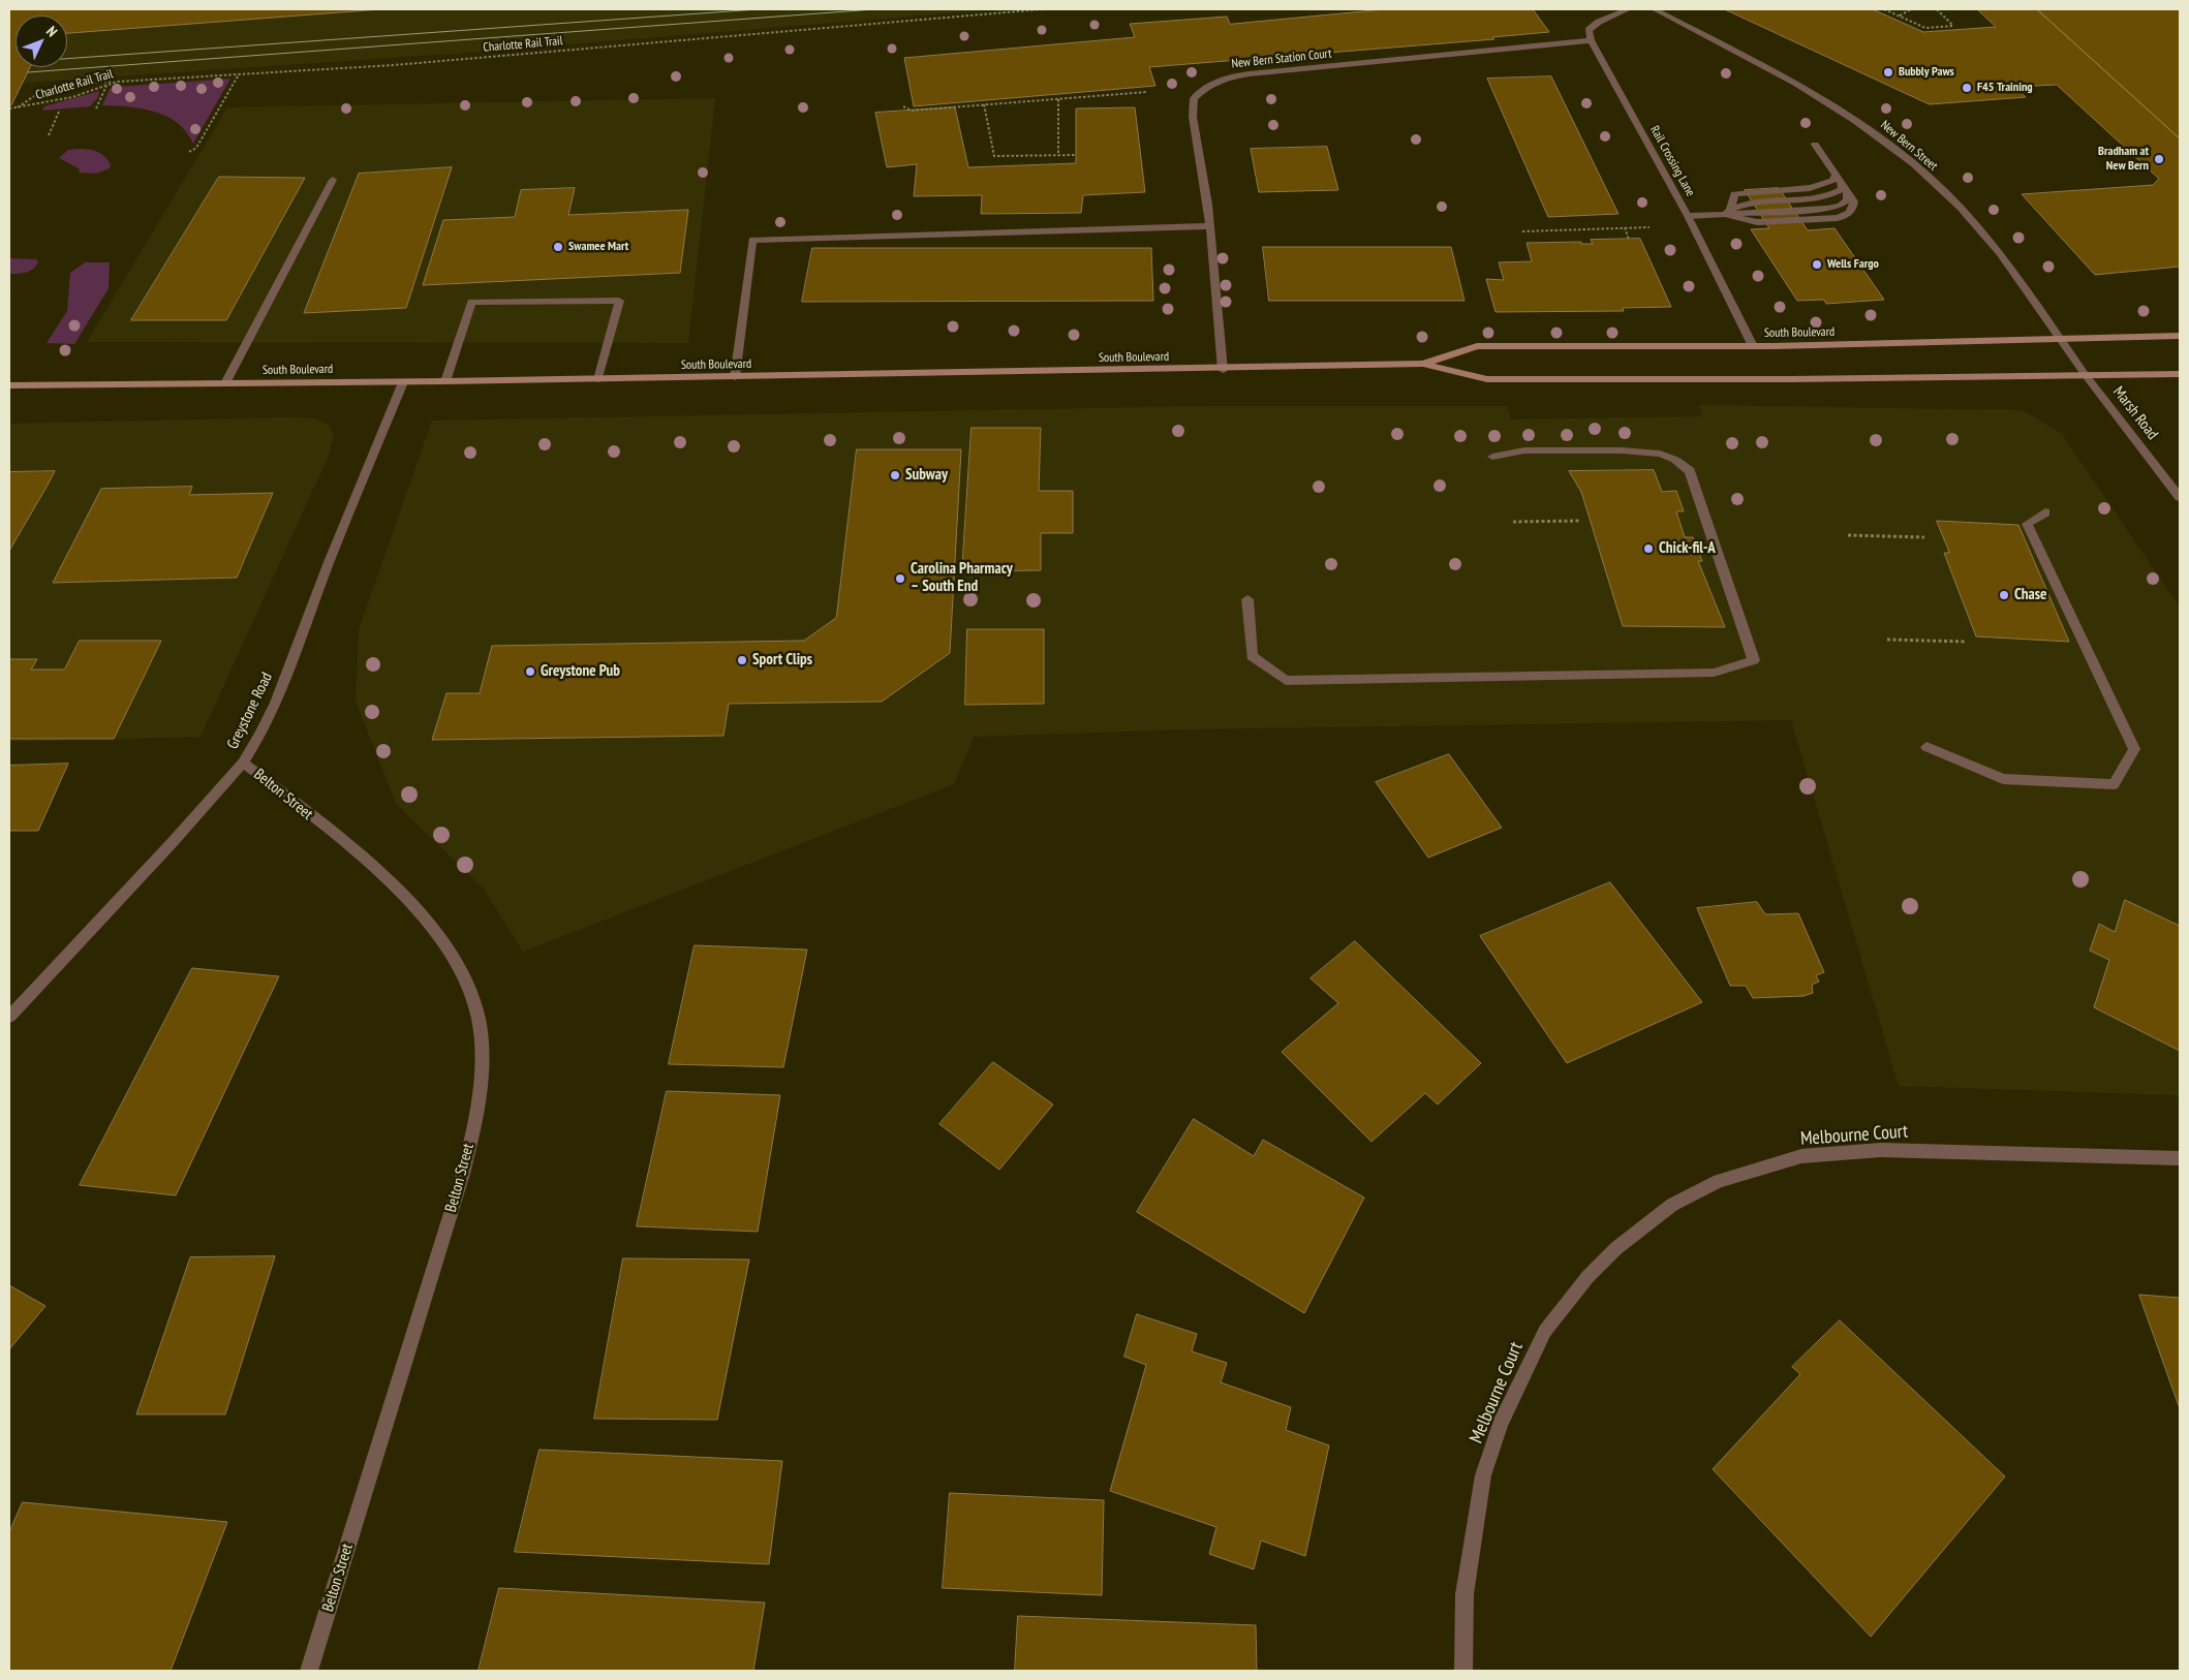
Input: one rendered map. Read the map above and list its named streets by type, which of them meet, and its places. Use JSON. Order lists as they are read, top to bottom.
{
  "streets": {
    "main road": ["South Boulevard"],
    "street": [
      "New Bern Station Court",
      "New Bern Street",
      "Rail Crossing Lane",
      "Marsh Road",
      "Greystone Road",
      "Belton Street",
      "Melbourne Court"
    ],
    "path": ["Charlotte Rail Trail"]
  },
  "crossings": [
    ["New Bern Station Court", "Rail Crossing Lane"],
    ["New Bern Station Court", "South Boulevard"],
    ["New Bern Street", "South Boulevard"],
    ["New Bern Street", "Marsh Road"],
    ["Rail Crossing Lane", "South Boulevard"],
    ["South Boulevard", "Marsh Road"],
    ["South Boulevard", "Greystone Road"],
    ["Greystone Road", "Belton Street"]
  ],
  "places": [
    "Bubbly Paws",
    "F45 Training",
    "Bradham at New Bern",
    "Swamee Mart",
    "Wells Fargo",
    "Subway",
    "Chick-fil-A",
    "Carolina Pharmacy – South End",
    "Chase",
    "Sport Clips",
    "Greystone Pub"
  ],
  "north": "top right"
}
